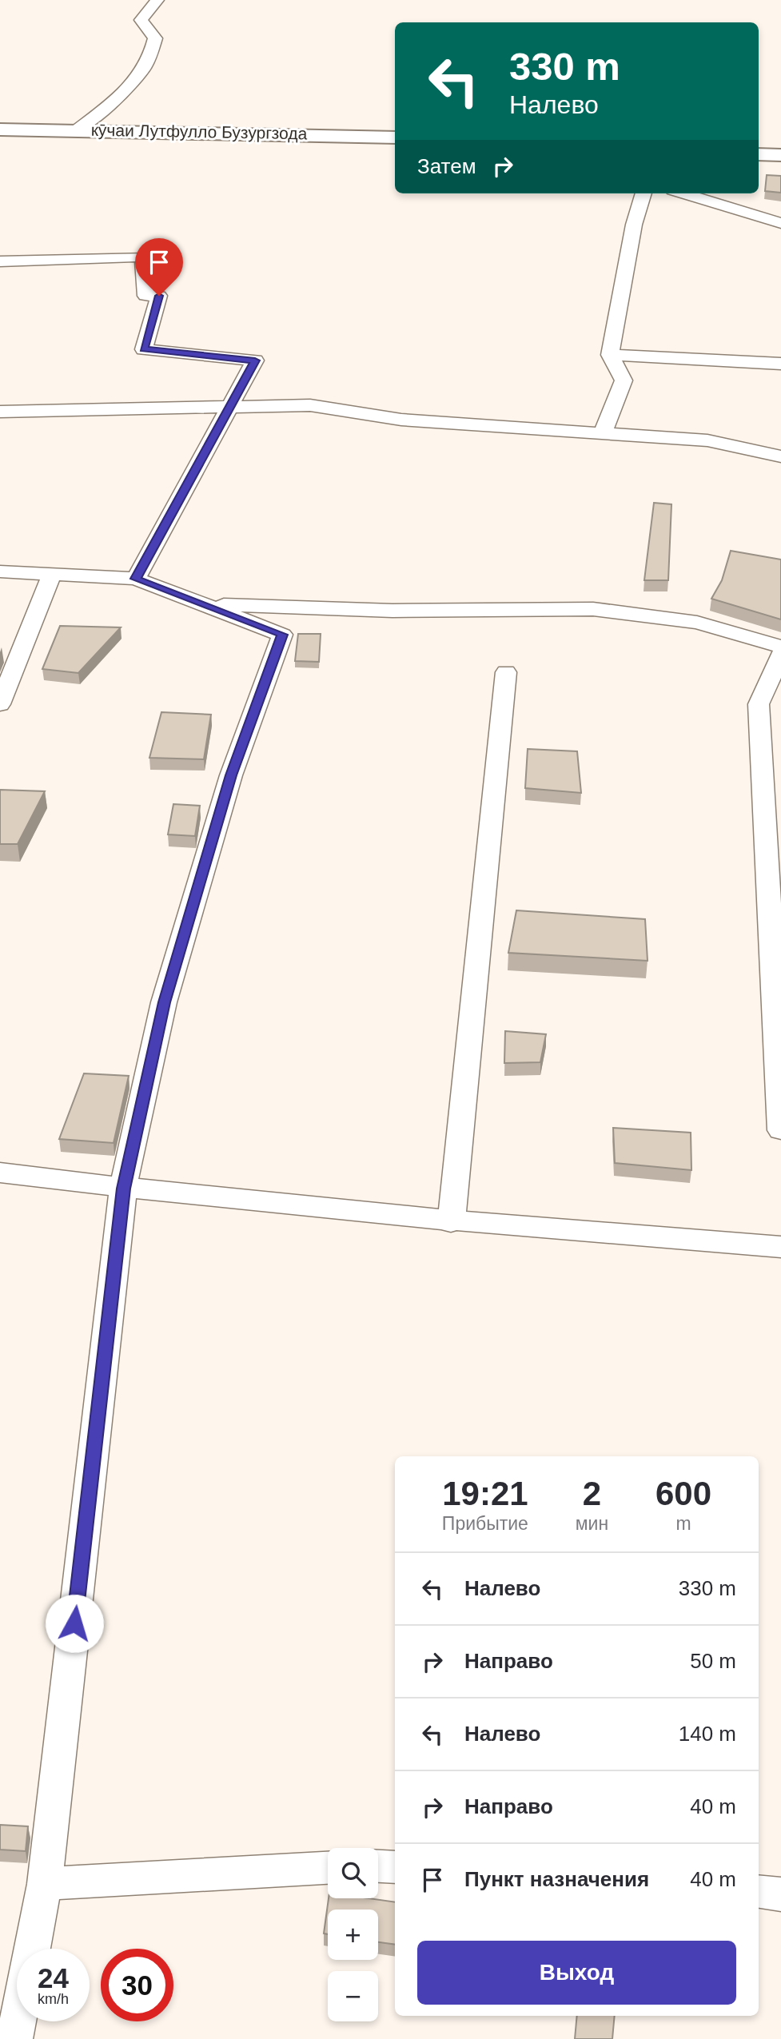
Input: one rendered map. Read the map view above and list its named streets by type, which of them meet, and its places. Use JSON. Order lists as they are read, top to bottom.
{
  "streets": {
    "main road": ["кӯчаи Лутфулло Бузургзода"]
  },
  "page": {
    "turn": ["330 m", "Налево"],
    "then": "Затем",
    "eta": [
      "19:21",
      "Прибытие",
      "2",
      "мин",
      "600",
      "m"
    ],
    "list": [
      {
        "name": "Налево",
        "value": "330 m"
      },
      {
        "name": "Направо",
        "value": "50 m"
      },
      {
        "name": "Налево",
        "value": "140 m"
      },
      {
        "name": "Направо",
        "value": "40 m"
      },
      {
        "name": "Пункт назначения",
        "value": "40 m"
      }
    ],
    "map_buttons": ["+", "−"],
    "buttons": "Выход",
    "speed": "24 km/h",
    "limit": "30"
  }
}
